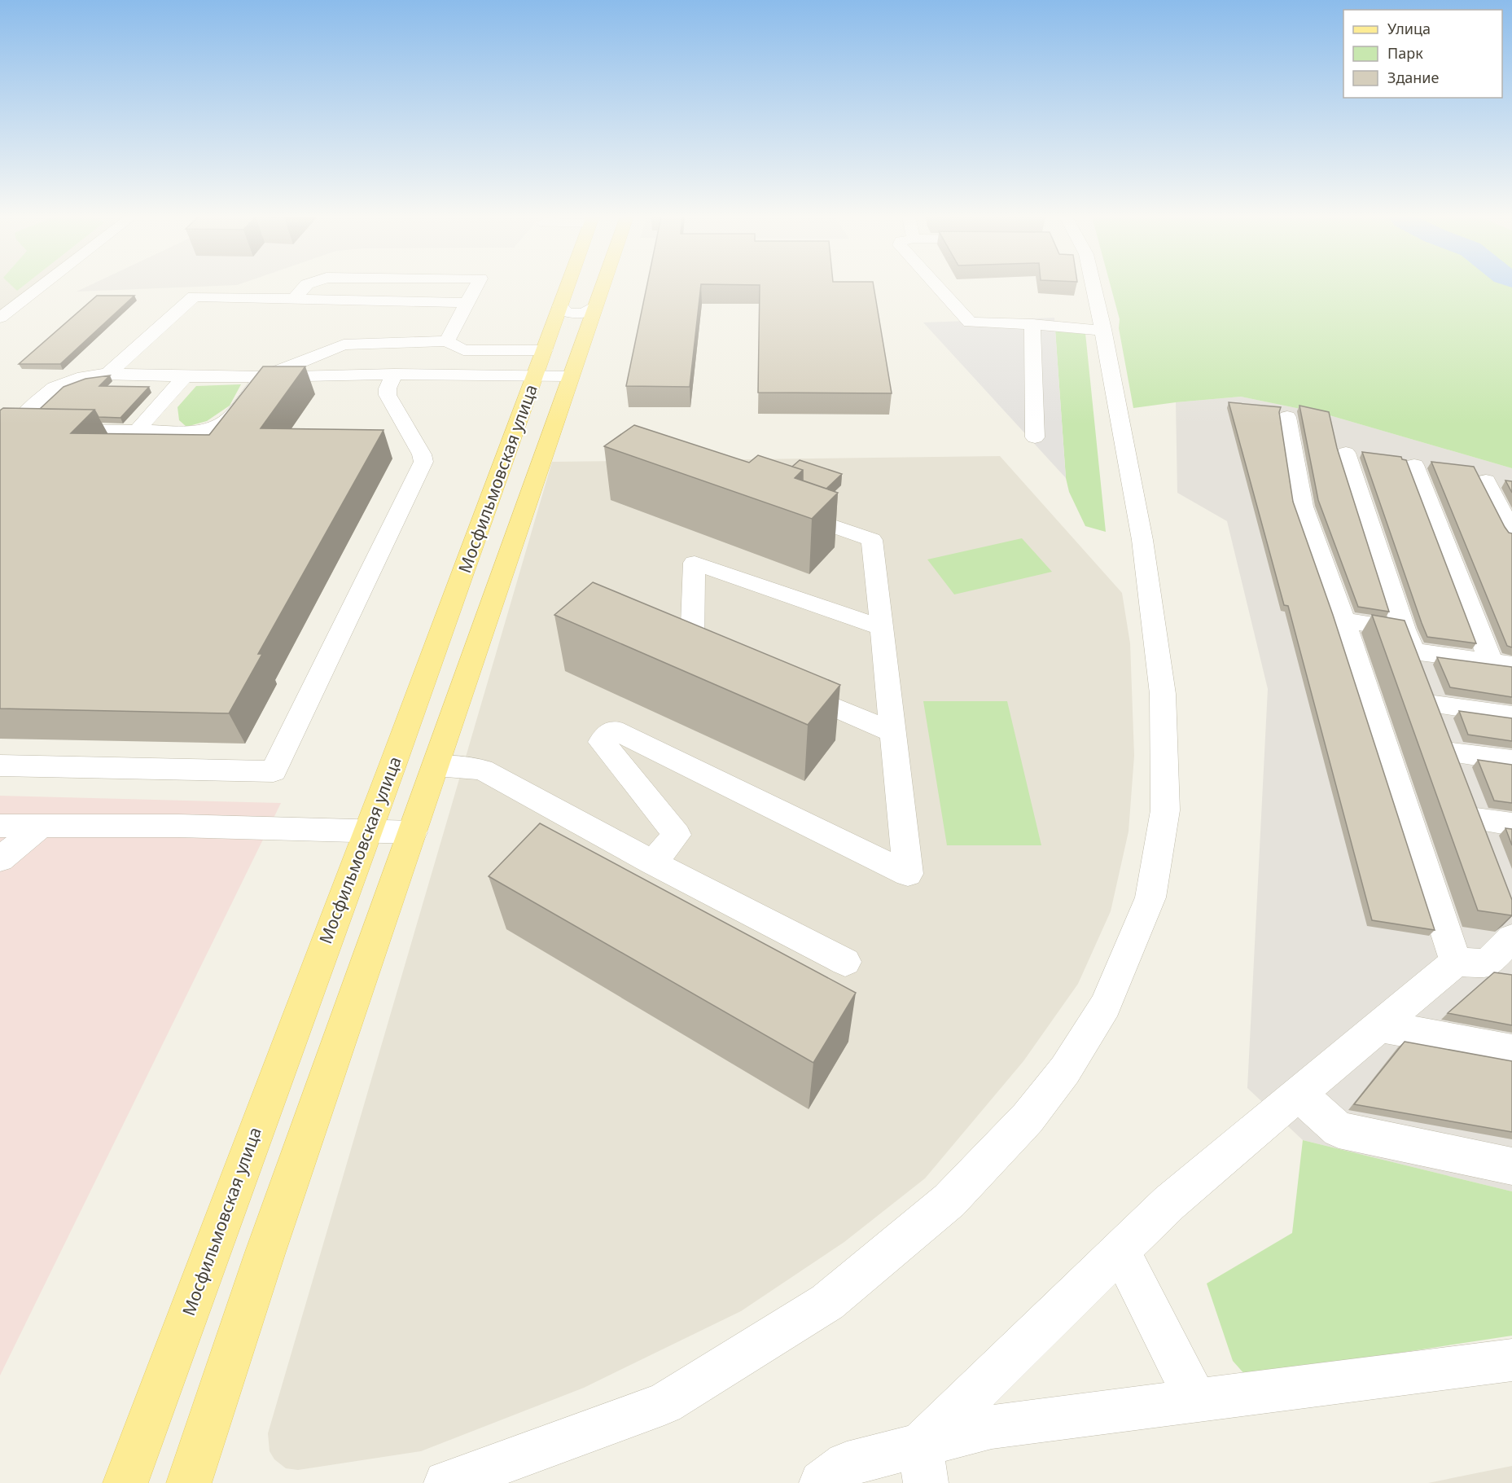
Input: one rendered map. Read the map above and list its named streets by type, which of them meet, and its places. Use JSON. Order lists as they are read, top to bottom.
{
  "streets": {
    "main road": ["Мосфильмовская улица"]
  },
  "legend": ["Улица", "Парк", "Здание"]
}
